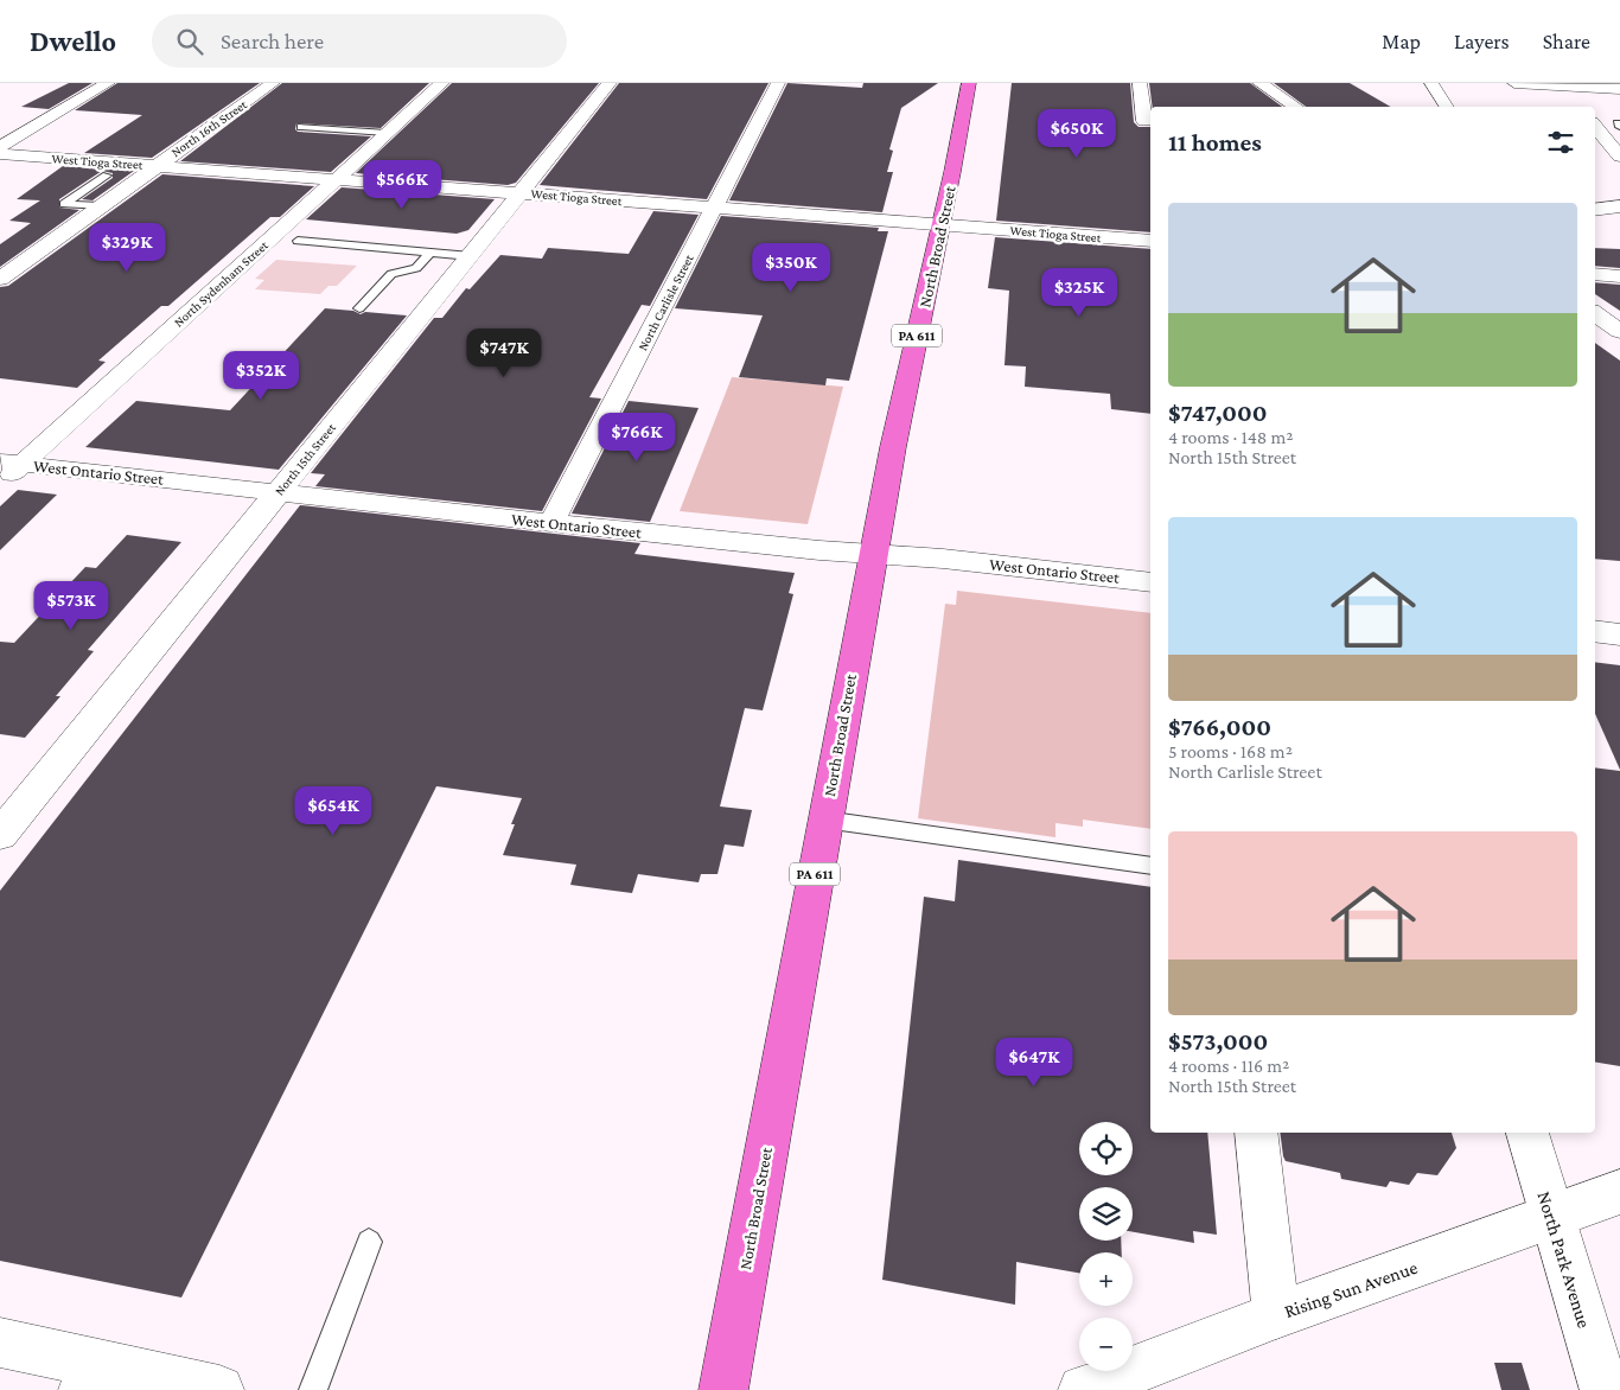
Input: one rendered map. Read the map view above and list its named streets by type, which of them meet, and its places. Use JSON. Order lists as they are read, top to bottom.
{
  "streets": {
    "main road": ["North Broad Street", "PA 611"],
    "street": [
      "North 16th Street",
      "West Tioga Street",
      "North Sydenham Street",
      "North Carlisle Street",
      "North 15th Street",
      "West Ontario Street",
      "North Park Avenue",
      "Rising Sun Avenue"
    ]
  },
  "crossings": [
    ["North 16th Street", "West Tioga Street"],
    ["West Tioga Street", "North Broad Street"],
    ["West Tioga Street", "North Sydenham Street"],
    ["West Tioga Street", "North Carlisle Street"],
    ["West Tioga Street", "North 15th Street"],
    ["North Broad Street", "West Ontario Street"],
    ["North Sydenham Street", "West Ontario Street"],
    ["North Carlisle Street", "West Ontario Street"],
    ["North 15th Street", "West Ontario Street"],
    ["North Park Avenue", "Rising Sun Avenue"]
  ],
  "page": {
    "header": "Dwello",
    "search": "Search here",
    "nav": ["Map", "Layers", "Share"],
    "heading": "11 homes",
    "price": [
      "$650K",
      "$566K",
      "$329K",
      "$350K",
      "$325K",
      "$747K",
      "$352K",
      "$766K",
      "$573K",
      "$654K",
      "$647K"
    ],
    "list": [
      {
        "name": "$747,000",
        "note": "4 rooms · 148 m² · North 15th Street"
      },
      {
        "name": "$766,000",
        "note": "5 rooms · 168 m² · North Carlisle Street"
      },
      {
        "name": "$573,000",
        "note": "4 rooms · 116 m² · North 15th Street"
      }
    ],
    "map_buttons": ["+", "−"]
  }
}
